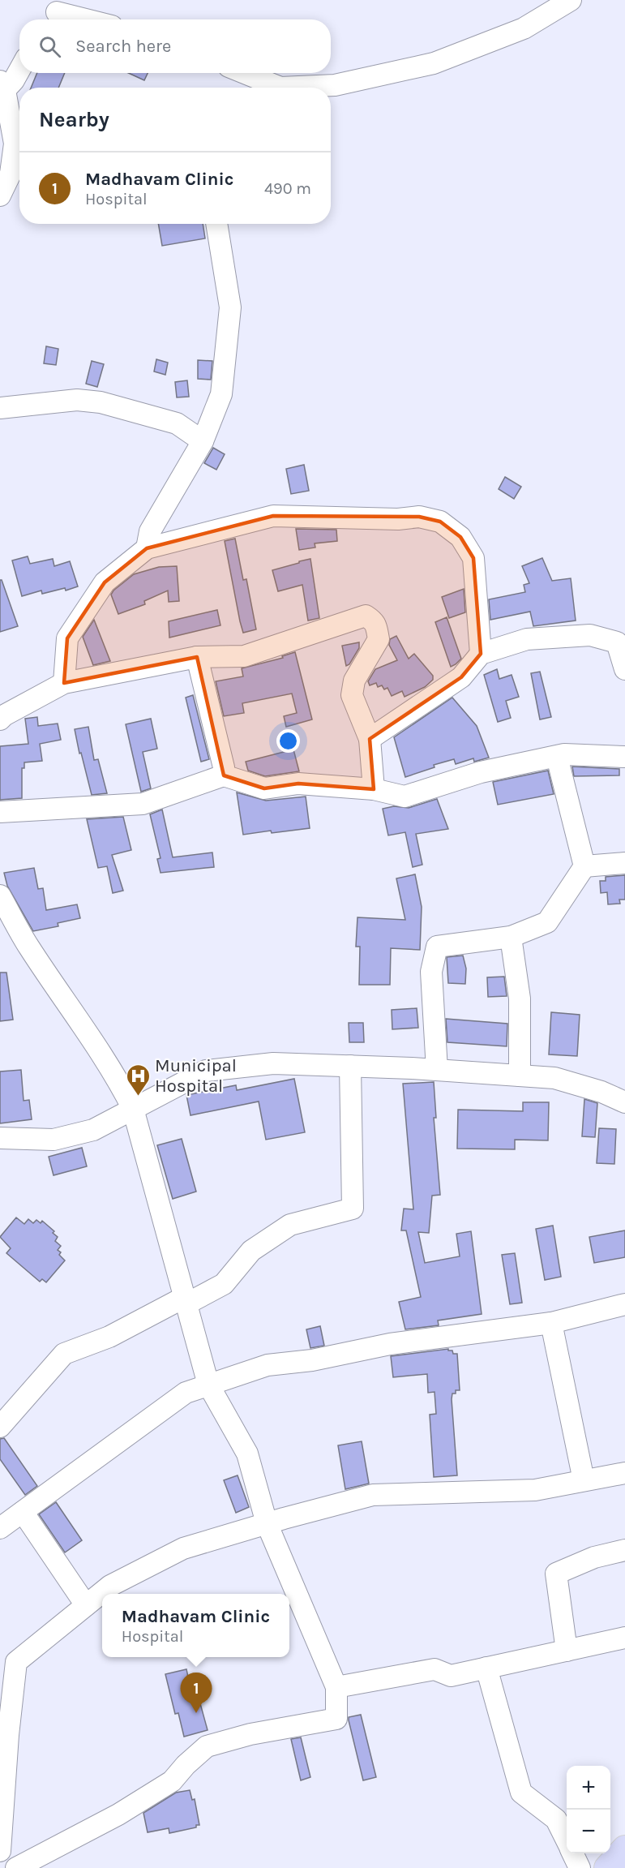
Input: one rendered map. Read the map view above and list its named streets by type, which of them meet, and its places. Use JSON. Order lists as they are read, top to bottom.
{
  "places": {
    "hospital": ["Municipal Hospital"]
  },
  "page": {
    "search": "Search here",
    "heading": "Nearby",
    "list": [
      {
        "mark": "1",
        "name": "Madhavam Clinic",
        "note": "Hospital",
        "value": "490 m"
      }
    ],
    "popup": ["Madhavam Clinic", "Hospital"],
    "pins": "1",
    "map_buttons": ["+", "−"]
  }
}
